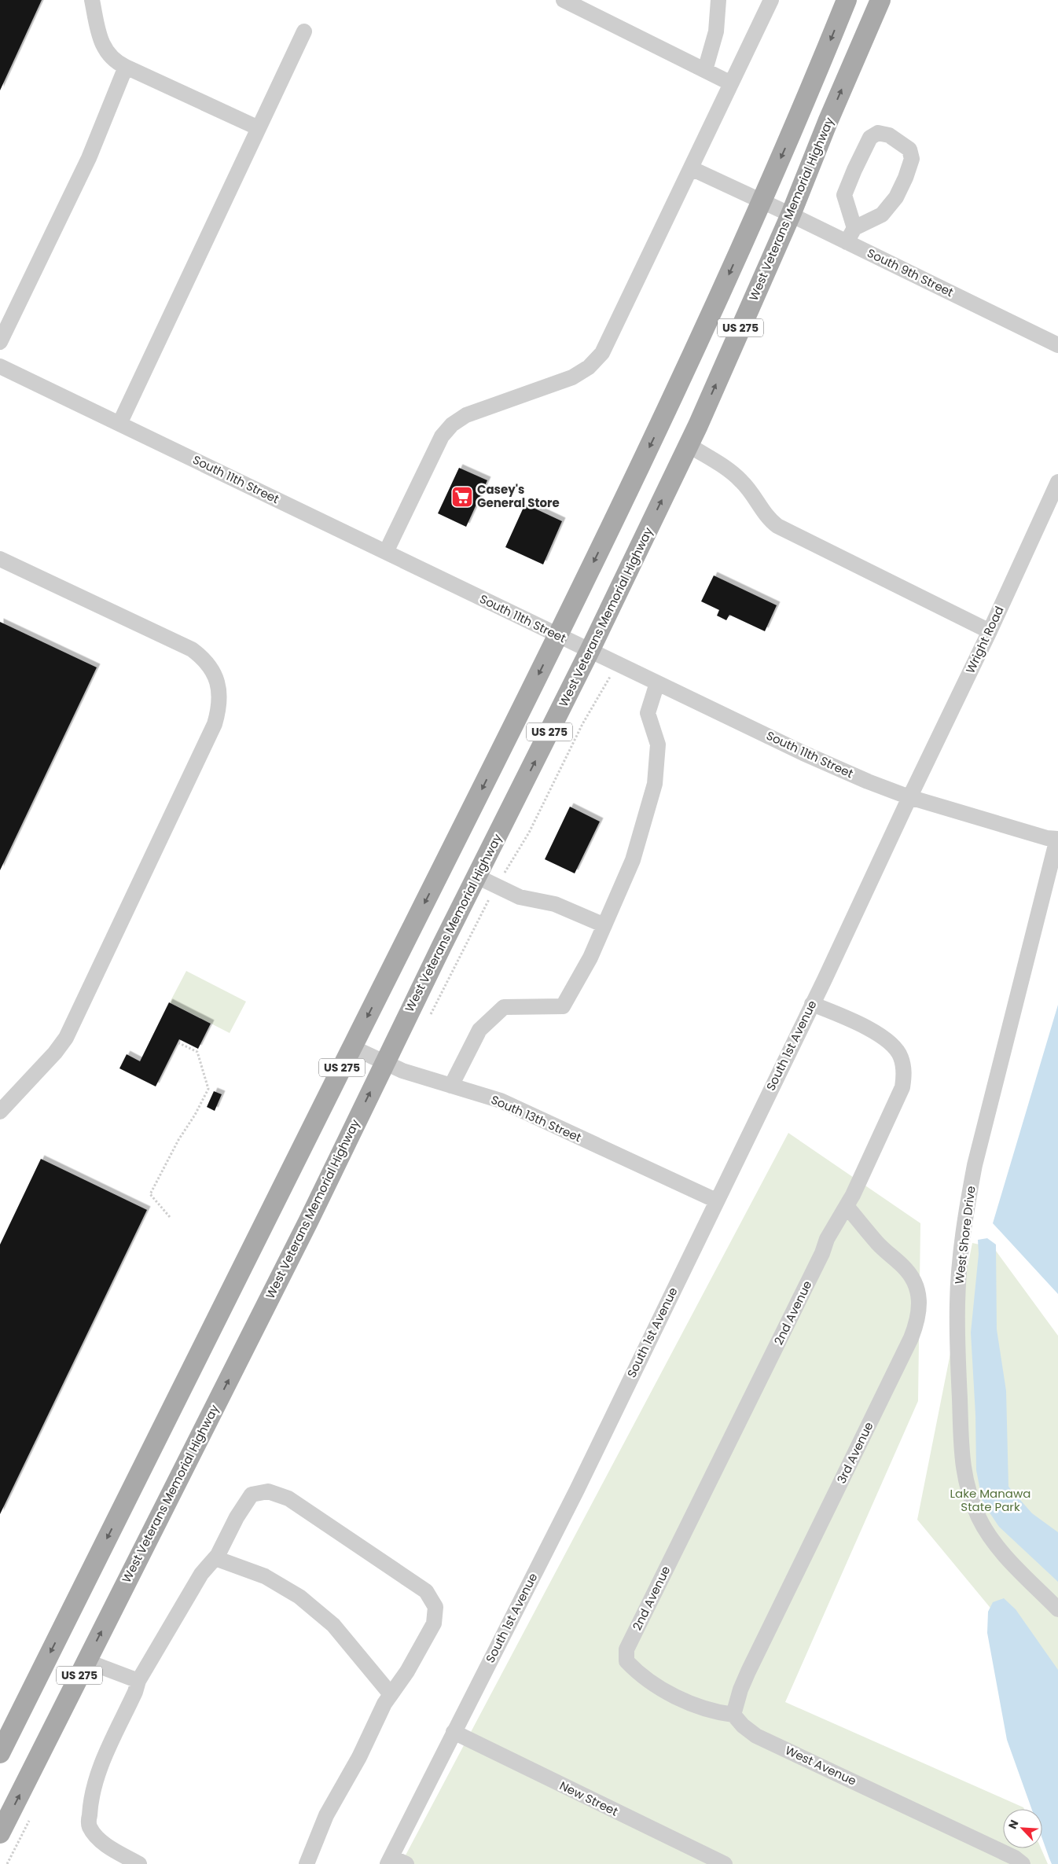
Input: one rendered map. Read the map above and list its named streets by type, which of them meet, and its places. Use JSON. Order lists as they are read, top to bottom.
{
  "streets": {
    "main road": ["West Veterans Memorial Highway", "US 275"],
    "street": [
      "South 9th Street",
      "South 11th Street",
      "Wright Road",
      "South 1st Avenue",
      "South 13th Street",
      "West Shore Drive",
      "2nd Avenue",
      "3rd Avenue",
      "West Avenue",
      "New Street"
    ]
  },
  "crossings": [
    ["West Veterans Memorial Highway", "South 9th Street"],
    ["West Veterans Memorial Highway", "South 11th Street"],
    ["West Veterans Memorial Highway", "South 13th Street"],
    ["South 9th Street", "US 275"],
    ["US 275", "South 11th Street"],
    ["US 275", "South 13th Street"],
    ["South 11th Street", "Wright Road"],
    ["South 11th Street", "South 1st Avenue"],
    ["South 11th Street", "West Shore Drive"],
    ["Wright Road", "South 1st Avenue"],
    ["South 1st Avenue", "South 13th Street"],
    ["South 1st Avenue", "2nd Avenue"],
    ["South 1st Avenue", "New Street"],
    ["2nd Avenue", "3rd Avenue"],
    ["2nd Avenue", "West Avenue"],
    ["3rd Avenue", "West Avenue"]
  ],
  "parks": ["Lake Manawa State Park"],
  "places": {
    "supermarket": ["Casey's General Store"]
  },
  "north": "top left"
}
